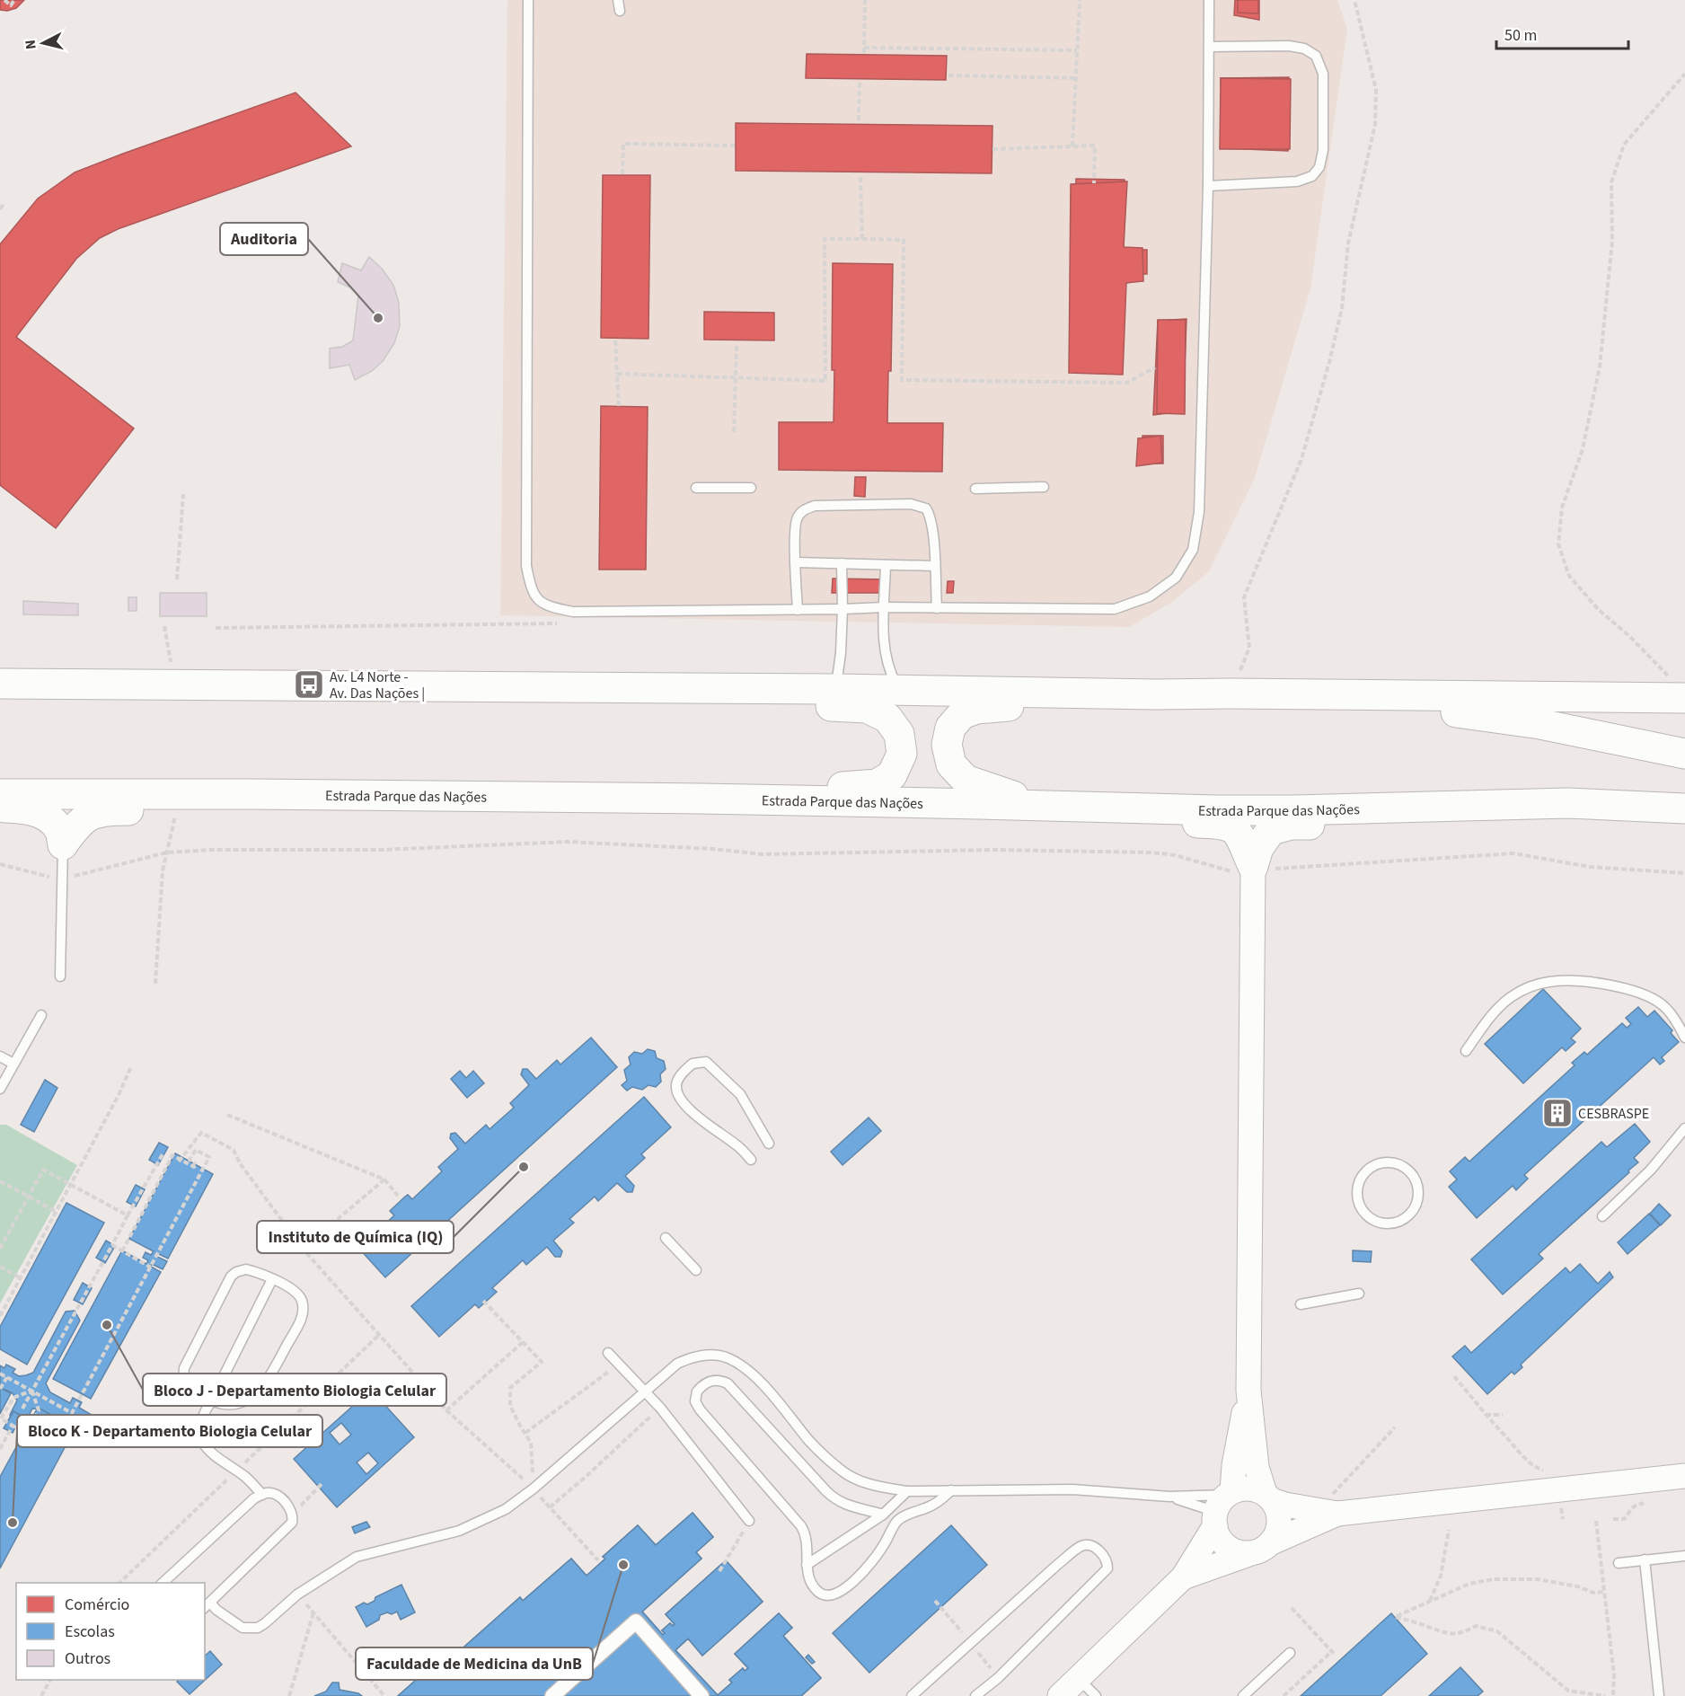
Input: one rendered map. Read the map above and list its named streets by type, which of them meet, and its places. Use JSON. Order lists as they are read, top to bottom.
{
  "streets": {
    "highway": ["Estrada Parque das Nações"]
  },
  "places": {
    "other": [
      "Auditoria",
      "Instituto de Química (IQ)",
      "Bloco J - Departamento Biologia Celular",
      "Bloco K - Departamento Biologia Celular",
      "Faculdade de Medicina da UnB"
    ],
    "bus stop": ["Av. L4 Norte - Av. Das Nações |"],
    "building": ["CESBRASPE"]
  },
  "legend": ["Comércio", "Escolas", "Outros"],
  "scale_bar": "50 m",
  "north": "left"
}
